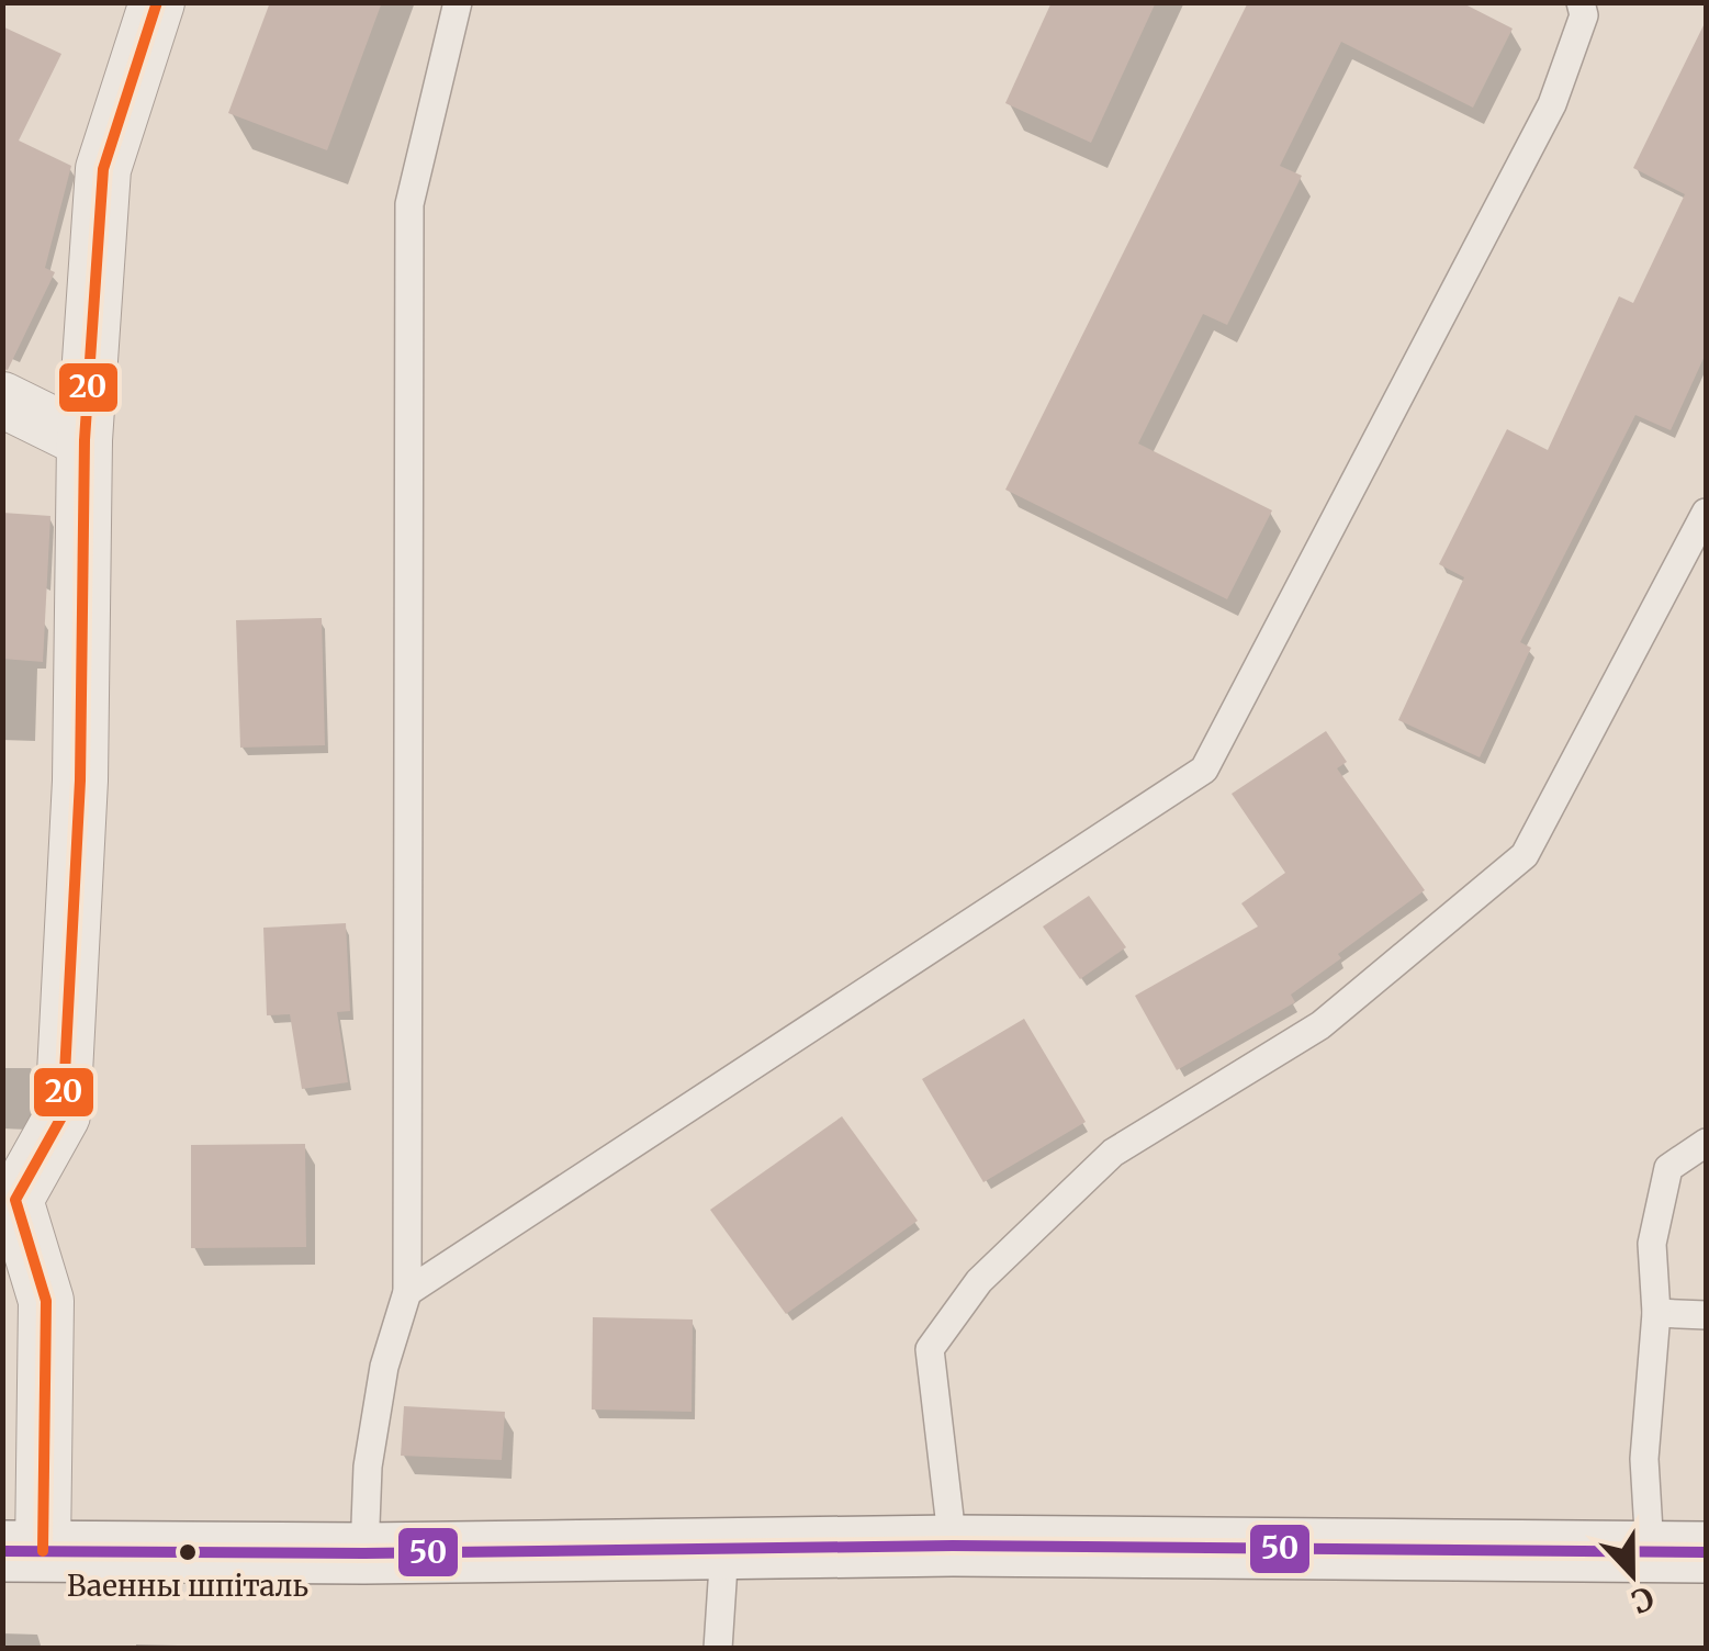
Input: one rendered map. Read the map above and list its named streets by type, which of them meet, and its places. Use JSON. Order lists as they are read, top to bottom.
{
  "places": ["Ваенны шпіталь"],
  "lines": ["transit line 20", "transit line 50"],
  "north": "bottom"
}
